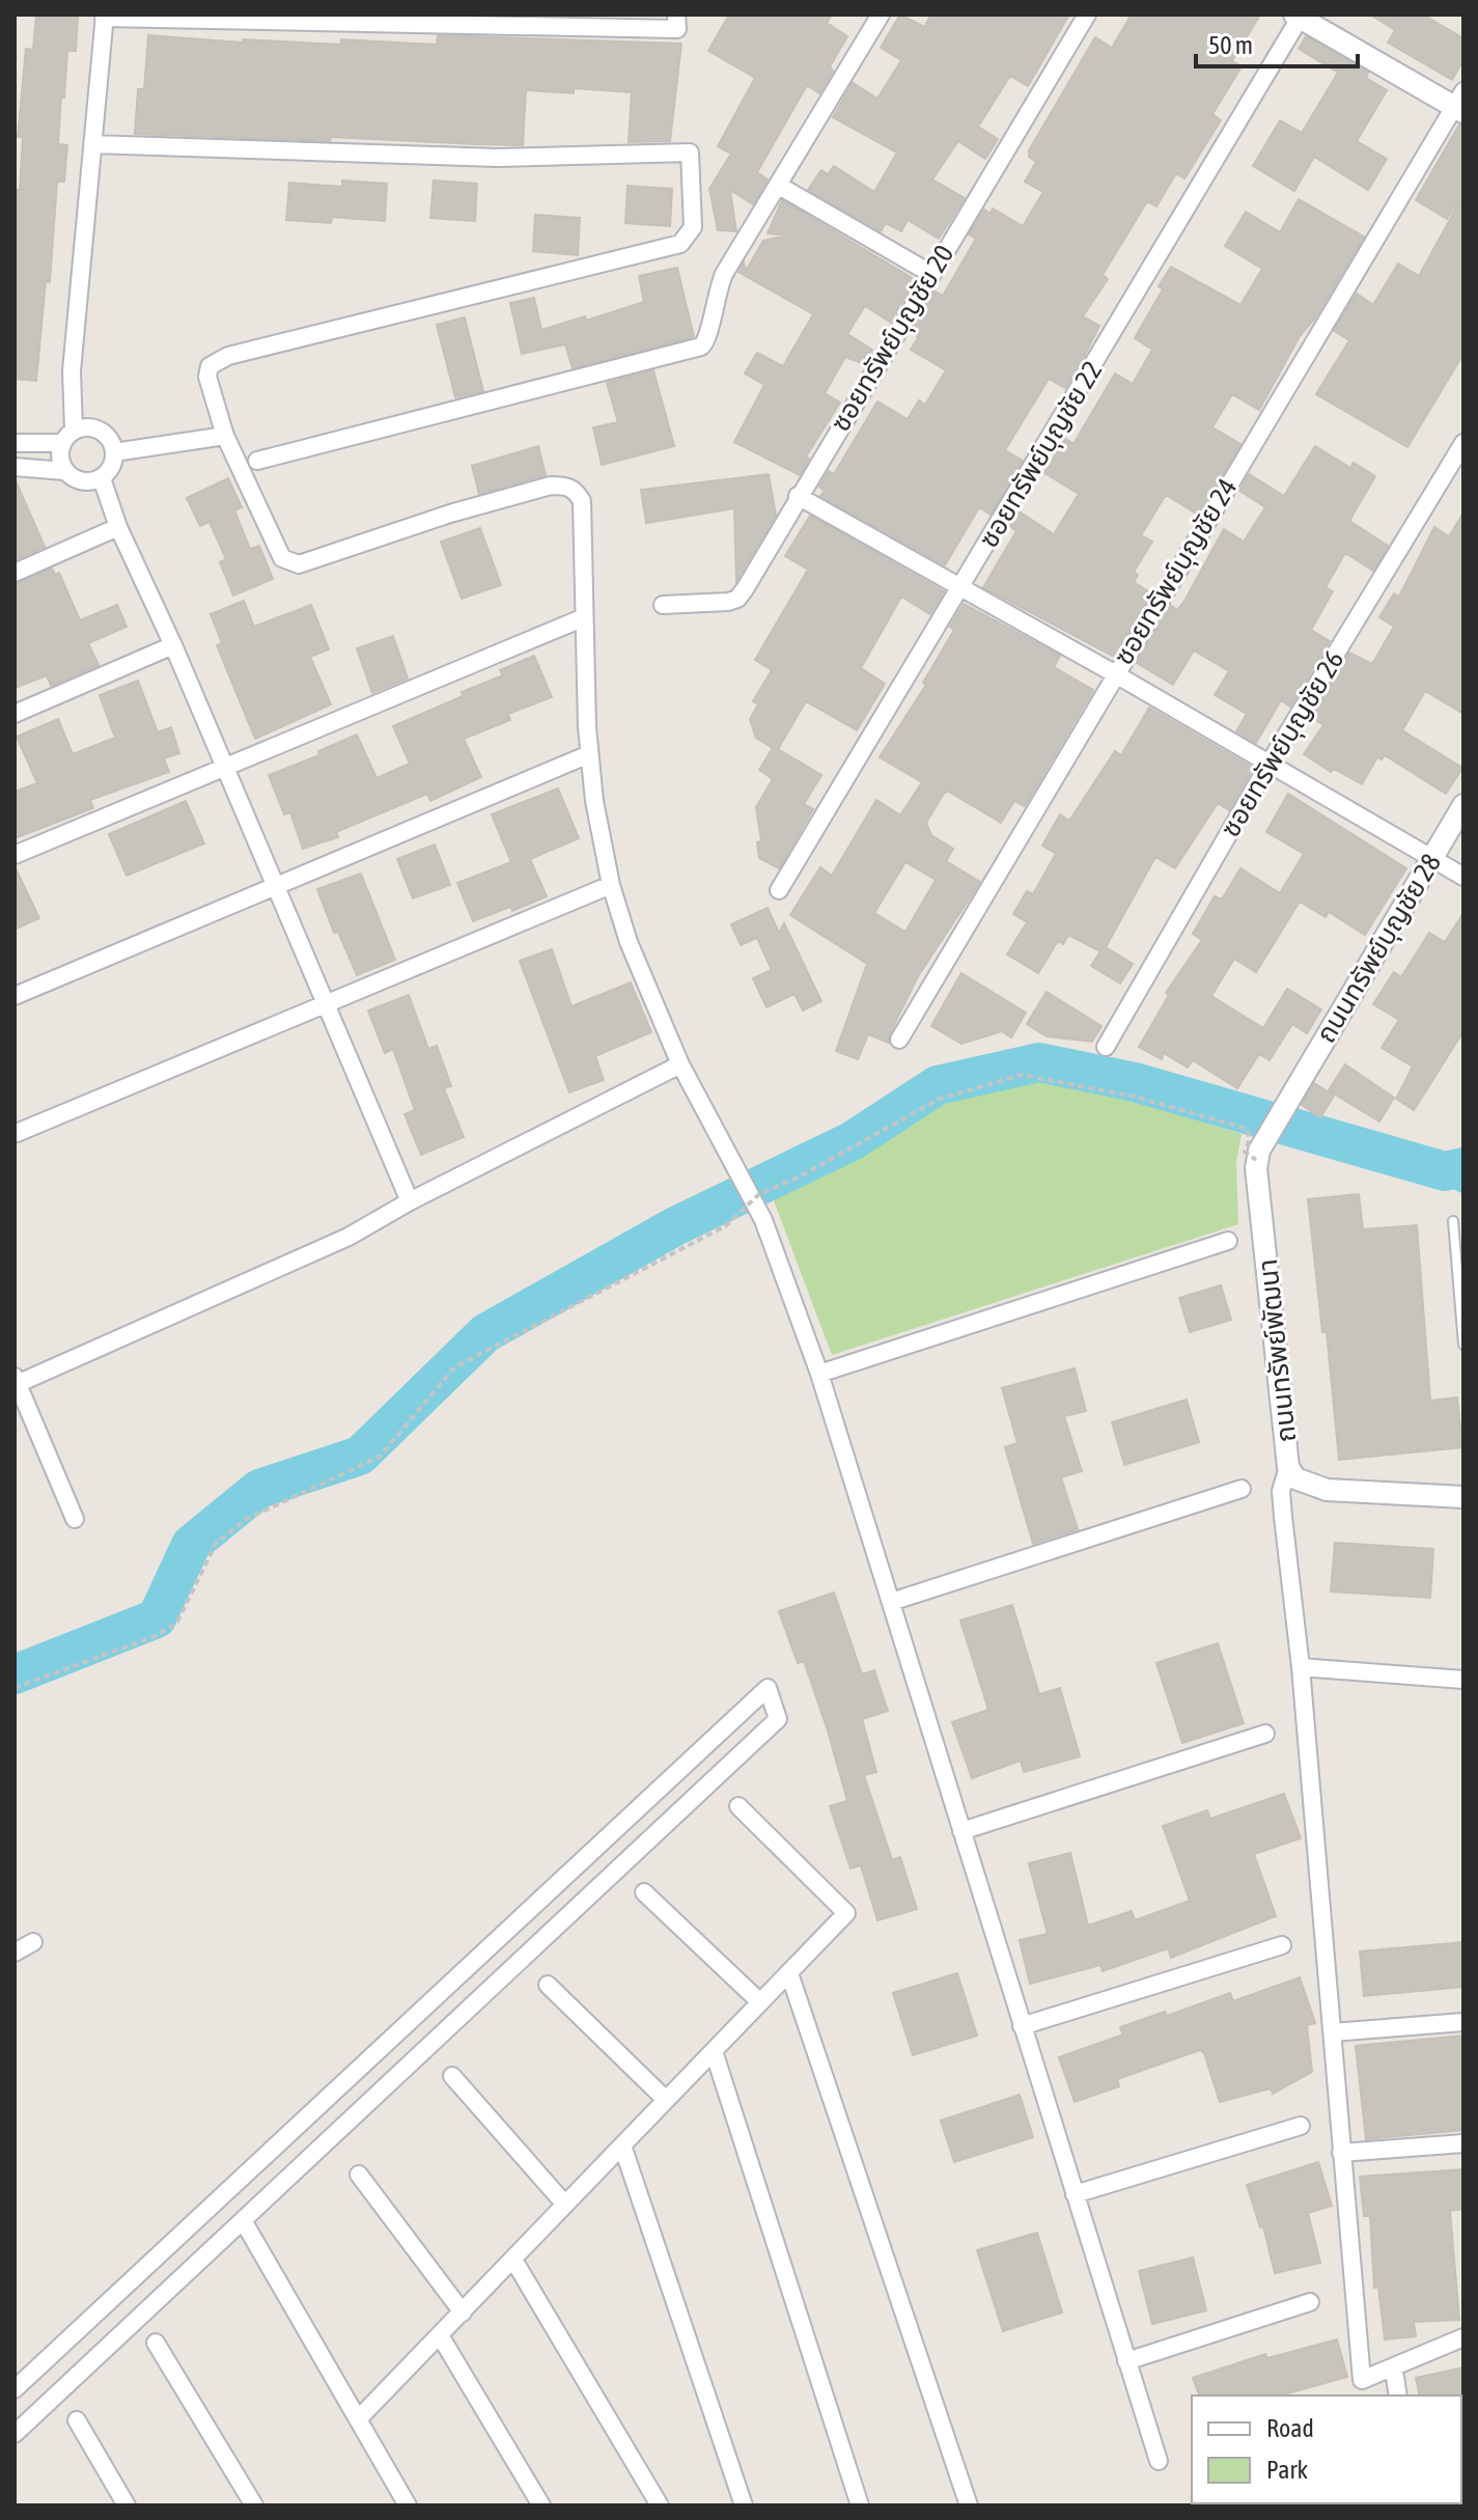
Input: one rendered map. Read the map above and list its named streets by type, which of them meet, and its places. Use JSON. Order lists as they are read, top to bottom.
{
  "streets": {
    "street": [
      "ซอยทรัพย์บุญชัย 20",
      "ซอยทรัพย์บุญชัย 22",
      "ซอยทรัพย์บุญชัย 24",
      "ซอยทรัพย์บุญชัย 26",
      "ถนนทรัพย์บุญชัย 28",
      "ถนนทรัพย์พัฒนา"
    ]
  },
  "crossings": [
    ["ถนนทรัพย์บุญชัย 28", "ถนนทรัพย์พัฒนา"]
  ],
  "legend": ["Road", "Park"],
  "scale_bar": "50 m"
}
